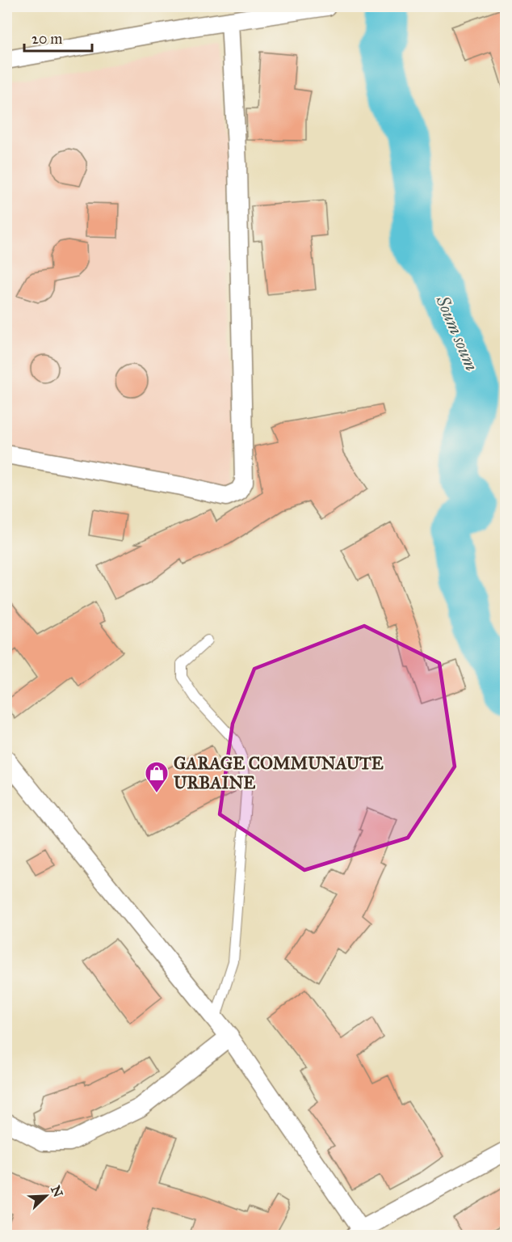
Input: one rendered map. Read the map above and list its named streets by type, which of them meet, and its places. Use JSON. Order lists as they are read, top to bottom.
{
  "water": ["Soum soum"],
  "places": {
    "shop": ["GARAGE COMMUNAUTE URBAINE"]
  },
  "scale_bar": "20 m",
  "north": "top right"
}
